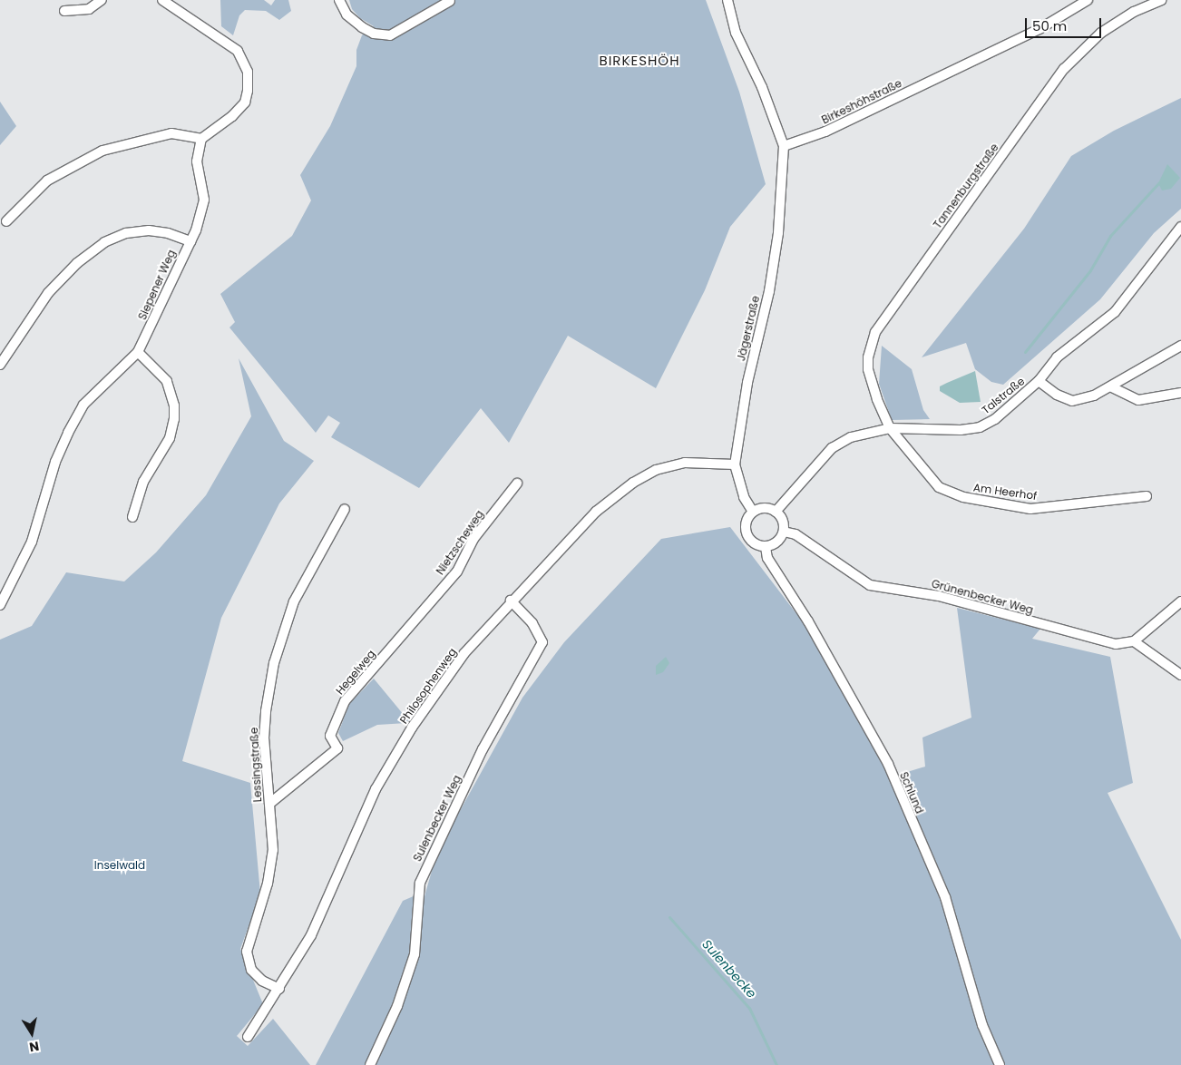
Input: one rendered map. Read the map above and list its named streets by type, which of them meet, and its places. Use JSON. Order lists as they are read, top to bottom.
{
  "streets": {
    "street": [
      "Birkeshöhstraße",
      "Tannenburgstraße",
      "Siepener Weg",
      "Jägerstraße",
      "Talstraße",
      "Am Heerhof",
      "Nietzscheweg",
      "Grünenbecker Weg",
      "Hegelweg",
      "Philosophenweg",
      "Lessingstraße",
      "Schlund",
      "Sulenbecker Weg"
    ]
  },
  "crossings": [
    ["Birkeshöhstraße", "Jägerstraße"],
    ["Tannenburgstraße", "Talstraße"],
    ["Tannenburgstraße", "Am Heerhof"],
    ["Jägerstraße", "Talstraße"],
    ["Jägerstraße", "Grünenbecker Weg"],
    ["Jägerstraße", "Philosophenweg"],
    ["Jägerstraße", "Schlund"],
    ["Talstraße", "Am Heerhof"],
    ["Talstraße", "Grünenbecker Weg"],
    ["Talstraße", "Schlund"],
    ["Nietzscheweg", "Hegelweg"],
    ["Grünenbecker Weg", "Schlund"],
    ["Hegelweg", "Lessingstraße"],
    ["Philosophenweg", "Lessingstraße"],
    ["Philosophenweg", "Sulenbecker Weg"]
  ],
  "districts": ["BIRKESHÖH"],
  "water": ["Sulenbecke"],
  "parks": ["Inselwald"],
  "scale_bar": "50 m",
  "north": "bottom"
}
